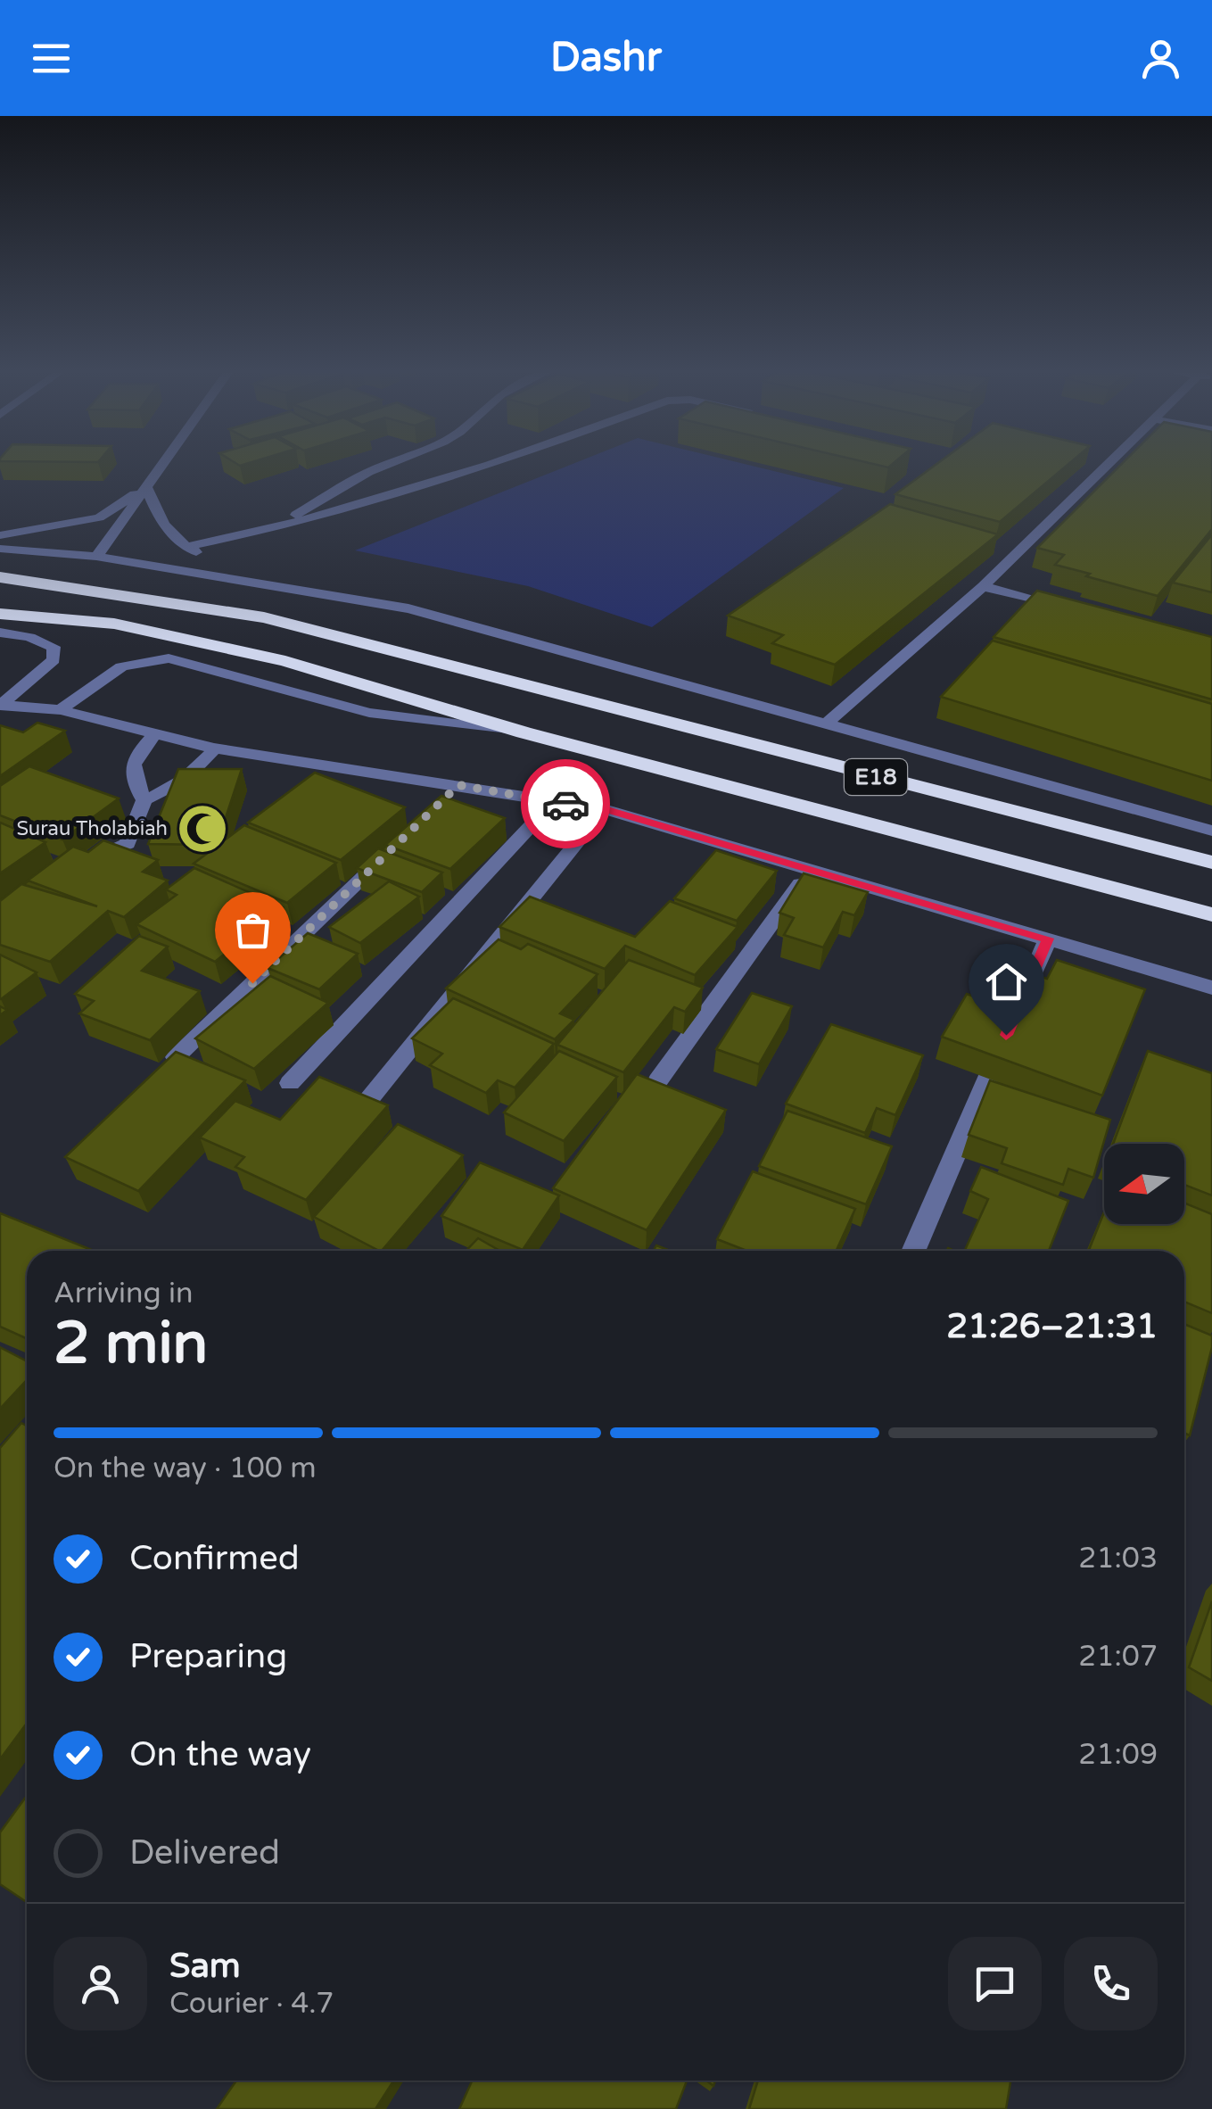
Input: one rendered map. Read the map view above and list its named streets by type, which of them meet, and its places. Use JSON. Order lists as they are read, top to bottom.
{
  "streets": {
    "highway": ["E18"]
  },
  "places": {
    "mosque": ["Surau Tholabiah"]
  },
  "north": "left",
  "page": {
    "header": "Dashr",
    "heading": ["2 min", "Arriving in", "21:26–21:31"],
    "panel": ["Sam", "Courier · 4.7"],
    "bar": "On the way · 100 m",
    "list": [
      ["Confirmed", "21:03"],
      ["Preparing", "21:07"],
      ["On the way", "21:09"],
      "Delivered"
    ]
  }
}
